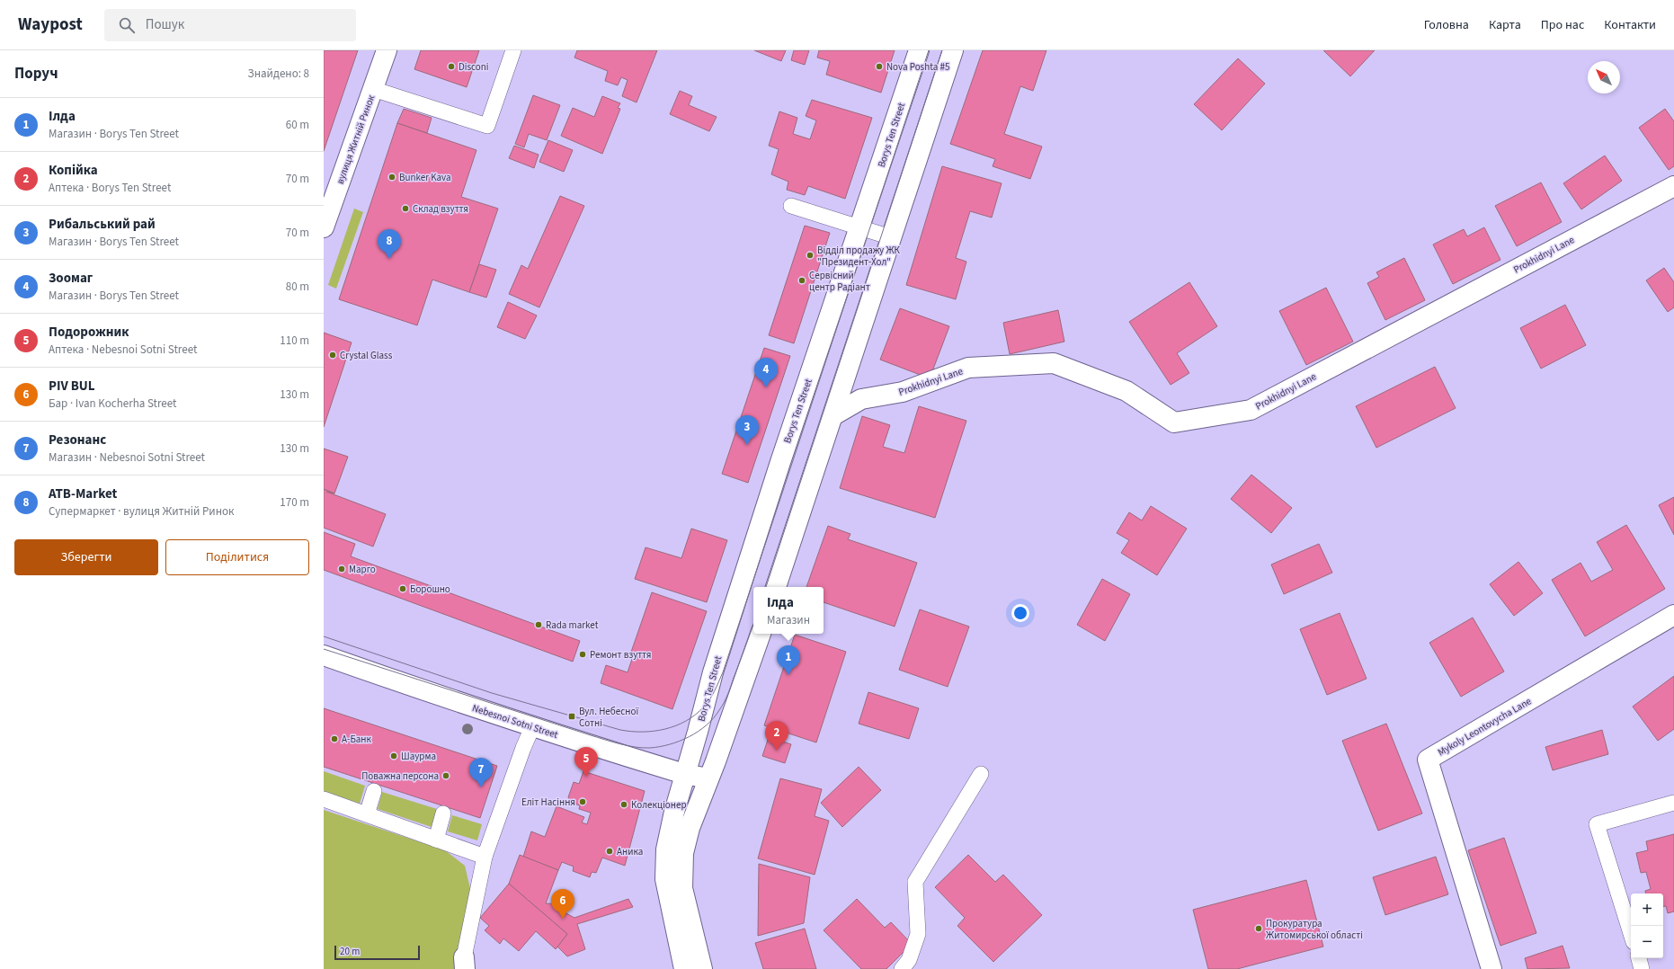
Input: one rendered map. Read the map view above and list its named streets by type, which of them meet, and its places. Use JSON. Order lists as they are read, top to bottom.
{
  "streets": {
    "street": [
      "Borys Ten Street",
      "вулиця Житній Ринок",
      "Prokhidnyi Lane",
      "Nebesnoi Sotni Street",
      "Mykoly Leontovycha Lane"
    ]
  },
  "crossings": [
    ["Borys Ten Street", "Nebesnoi Sotni Street"]
  ],
  "places": {
    "other": [
      "Disconi",
      "Nova Poshta #5",
      "Bunker Kava",
      "Склад взуття",
      "Відділ продажу ЖК \"Президент-Хол\"",
      "Сервісний центр Радіант",
      "Crystal Glass",
      "Марго",
      "Борошно",
      "Rada market",
      "Ремонт взуття",
      "А-Банк",
      "Шаурма",
      "Поважна персона",
      "Еліт Насіння",
      "Колекціонер",
      "Аника",
      "Прокуратура Житомирської області"
    ],
    "transit": ["Вул. Небесної Сотні"]
  },
  "scale_bar": "20 m",
  "north": "top left",
  "page": {
    "header": "Waypost",
    "search": "Пошук",
    "nav": [
      "Головна",
      "Карта",
      "Про нас",
      "Контакти"
    ],
    "heading": ["Поруч", "Знайдено: 8"],
    "list": [
      {
        "mark": "1",
        "name": "Ілда",
        "note": "Магазин · Borys Ten Street",
        "value": "60 m"
      },
      {
        "mark": "2",
        "name": "Копійка",
        "note": "Аптека · Borys Ten Street",
        "value": "70 m"
      },
      {
        "mark": "3",
        "name": "Рибальський рай",
        "note": "Магазин · Borys Ten Street",
        "value": "70 m"
      },
      {
        "mark": "4",
        "name": "Зоомаг",
        "note": "Магазин · Borys Ten Street",
        "value": "80 m"
      },
      {
        "mark": "5",
        "name": "Подорожник",
        "note": "Аптека · Nebesnoi Sotni Street",
        "value": "110 m"
      },
      {
        "mark": "6",
        "name": "PIV BUL",
        "note": "Бар · Ivan Kocherha Street",
        "value": "130 m"
      },
      {
        "mark": "7",
        "name": "Резонанс",
        "note": "Магазин · Nebesnoi Sotni Street",
        "value": "130 m"
      },
      {
        "mark": "8",
        "name": "ATB-Market",
        "note": "Супермаркет · вулиця Житній Ринок",
        "value": "170 m"
      }
    ],
    "pins": [
      "8",
      "4",
      "3",
      "1",
      "2",
      "5",
      "7",
      "6"
    ],
    "buttons": ["Зберегти", "Поділитися"],
    "popup": ["Ілда", "Магазин"],
    "map_buttons": ["+", "−"],
    "scale": "20 m"
  }
}
